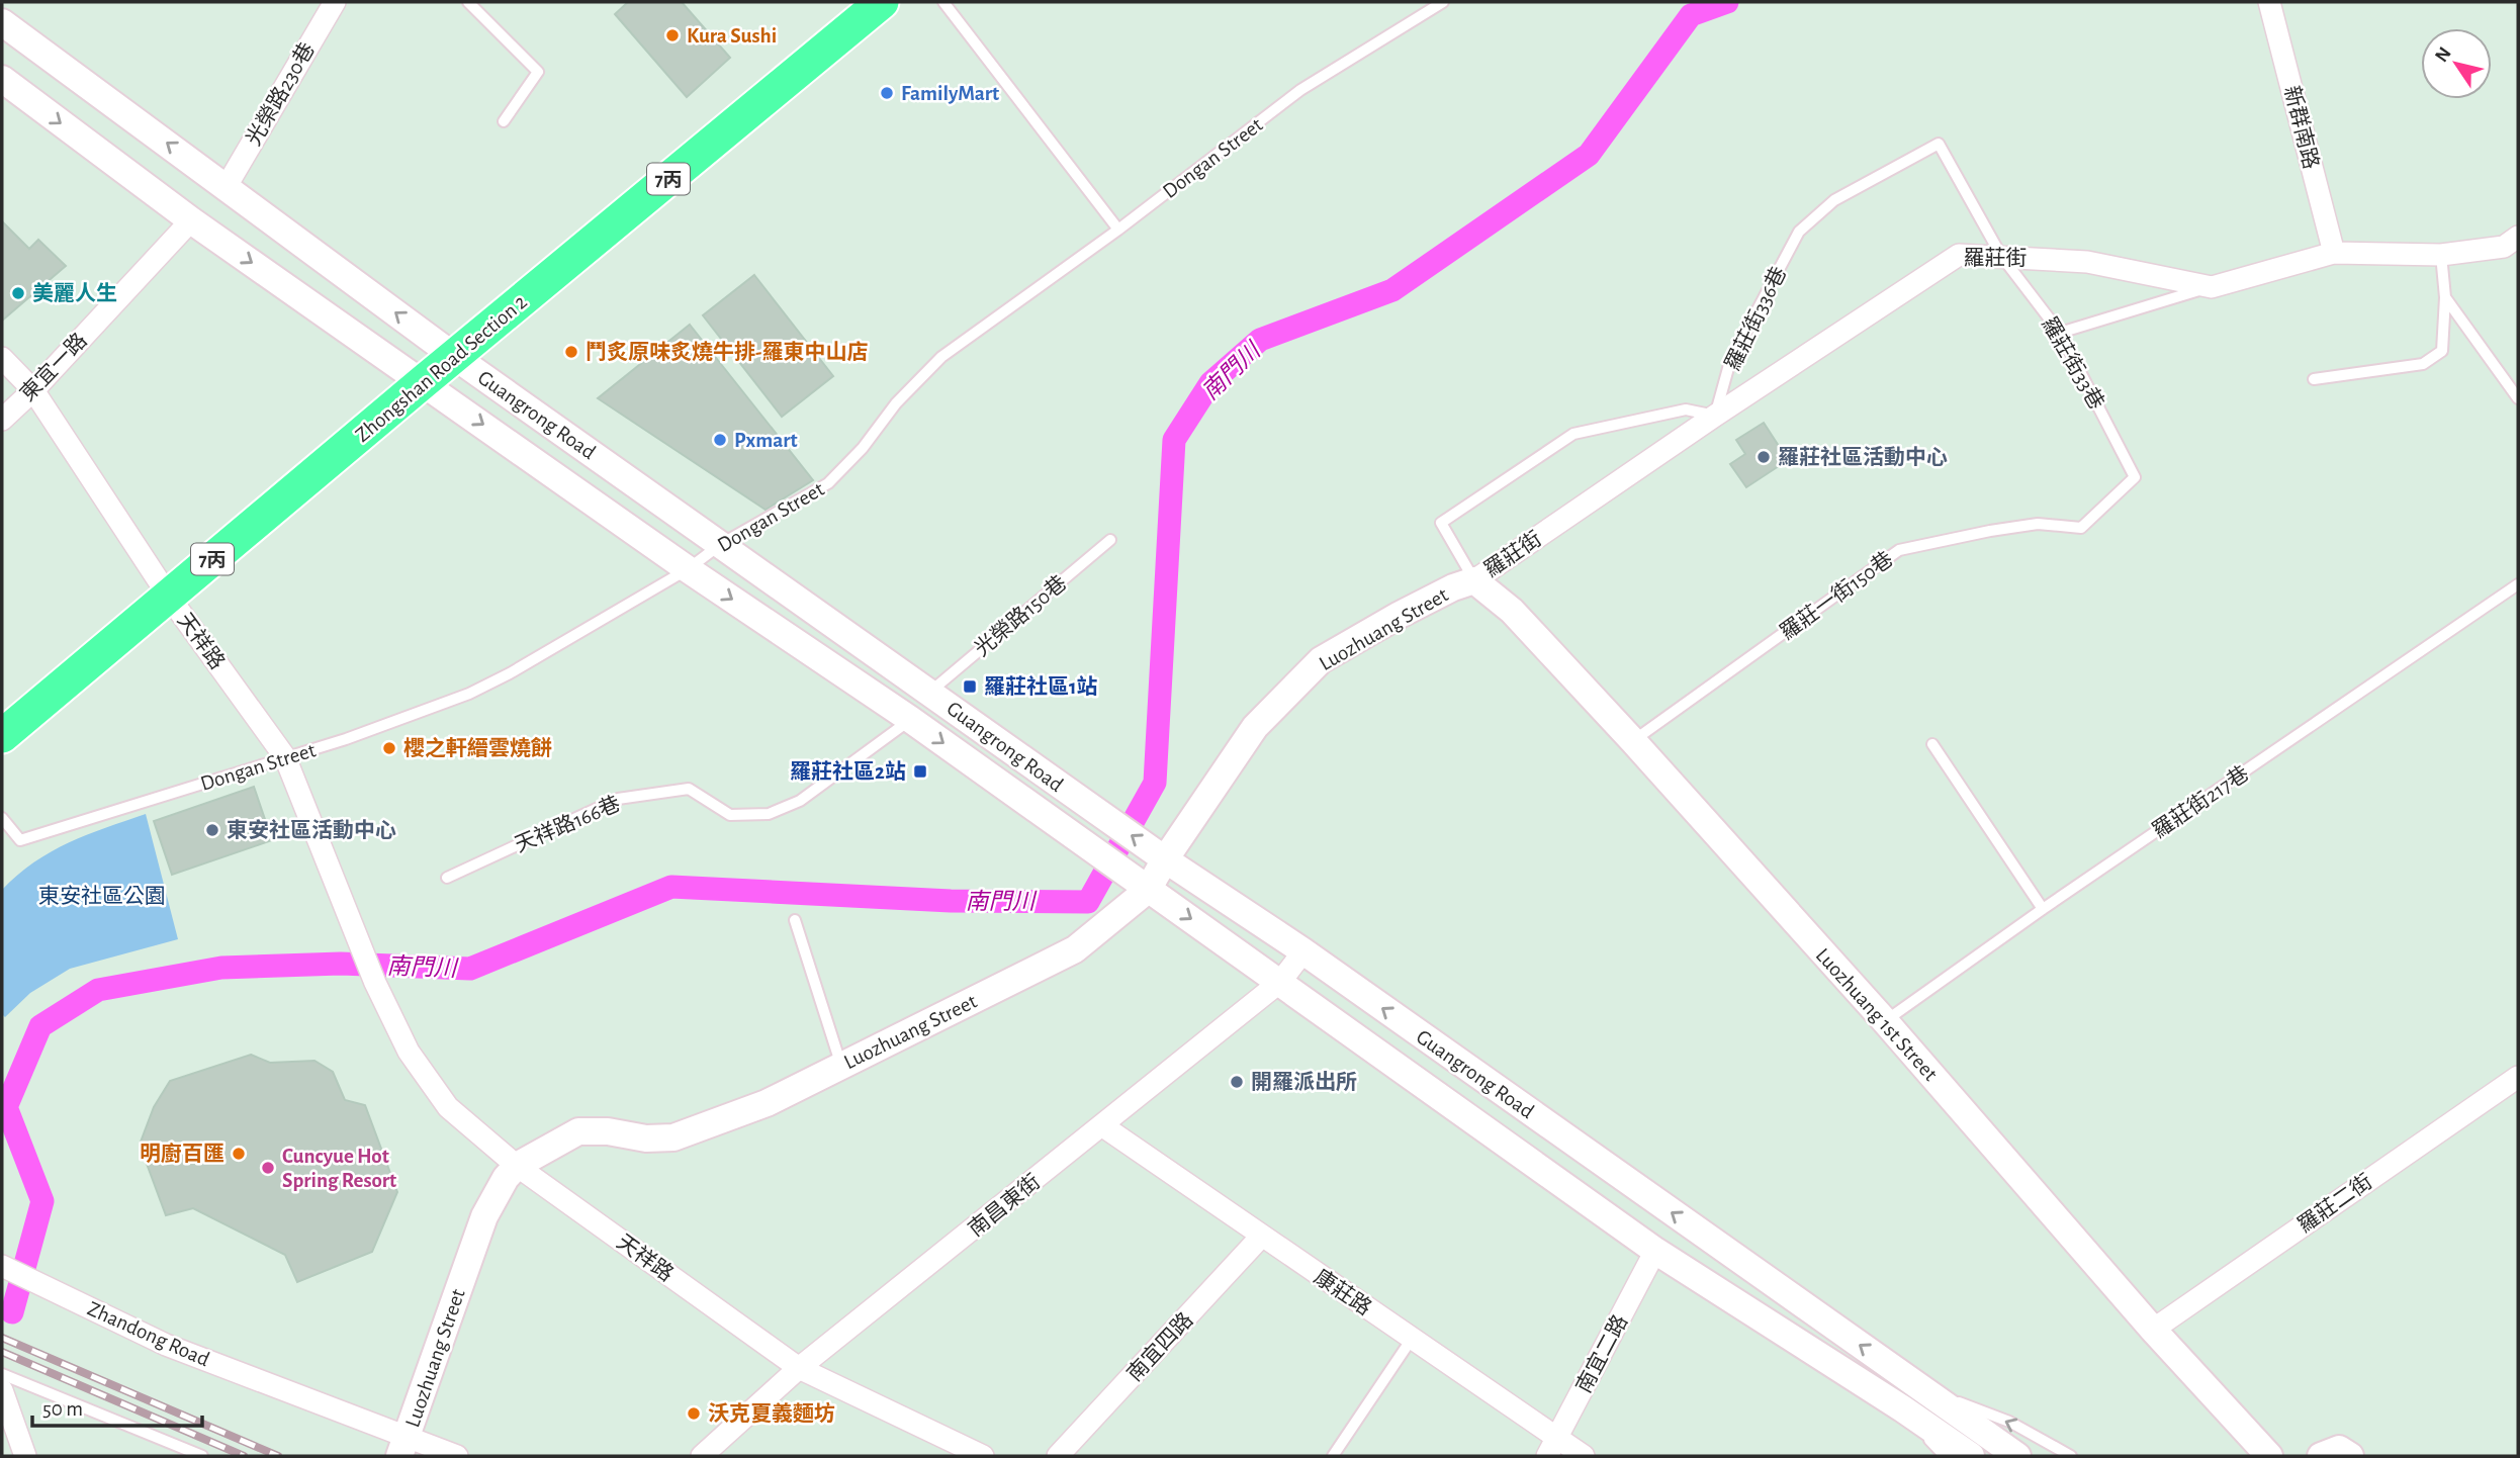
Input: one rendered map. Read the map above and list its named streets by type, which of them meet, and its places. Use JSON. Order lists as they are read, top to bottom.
{
  "streets": {
    "main road": ["7丙", "Zhongshan Road Section 2"],
    "street": [
      "光榮路230巷",
      "新群南路",
      "羅莊街",
      "東宜一路",
      "Guangrong Road",
      "Luozhuang Street",
      "天祥路",
      "Luozhuang 1st Street",
      "羅莊二街",
      "南昌東街",
      "康莊路",
      "Zhandong Road",
      "南宜四路",
      "南宜二路"
    ],
    "lane": [
      "Dongan Street",
      "羅莊街336巷",
      "羅莊街33巷",
      "羅莊一街150巷",
      "光榮路150巷",
      "羅莊街217巷",
      "天祥路166巷"
    ]
  },
  "crossings": [
    ["光榮路230巷", "Guangrong Road"],
    ["新群南路", "羅莊街"],
    ["Dongan Street", "Guangrong Road"],
    ["Dongan Street", "天祥路"],
    ["羅莊街", "羅莊街336巷"],
    ["羅莊街", "羅莊街33巷"],
    ["羅莊街", "Luozhuang Street"],
    ["羅莊街", "Luozhuang 1st Street"],
    ["羅莊街336巷", "羅莊街33巷"],
    ["羅莊街33巷", "羅莊一街150巷"],
    ["東宜一路", "Guangrong Road"],
    ["東宜一路", "天祥路"],
    ["Zhongshan Road Section 2", "Guangrong Road"],
    ["Zhongshan Road Section 2", "天祥路"],
    ["Guangrong Road", "光榮路150巷"],
    ["Guangrong Road", "Luozhuang Street"],
    ["Guangrong Road", "天祥路166巷"],
    ["Guangrong Road", "南昌東街"],
    ["Guangrong Road", "南宜二路"],
    ["羅莊一街150巷", "Luozhuang 1st Street"],
    ["Luozhuang Street", "天祥路"],
    ["Luozhuang Street", "Luozhuang 1st Street"],
    ["Luozhuang Street", "Zhandong Road"],
    ["天祥路", "南昌東街"],
    ["羅莊街217巷", "Luozhuang 1st Street"],
    ["Luozhuang 1st Street", "羅莊二街"],
    ["南昌東街", "康莊路"],
    ["康莊路", "南宜四路"],
    ["康莊路", "南宜二路"]
  ],
  "water": ["南門川"],
  "parks": ["東安社區公園"],
  "places": {
    "other": [
      "Kura Sushi",
      "FamilyMart",
      "美麗人生",
      "鬥炙原味炙燒牛排-羅東中山店",
      "Pxmart",
      "羅莊社區活動中心",
      "櫻之軒縉雲燒餅",
      "東安社區活動中心",
      "開羅派出所",
      "明廚百匯",
      "Cuncyue Hot Spring Resort",
      "沃克夏義麵坊"
    ],
    "transit": ["羅莊社區1站", "羅莊社區2站"]
  },
  "scale_bar": "50 m",
  "north": "top left"
}
